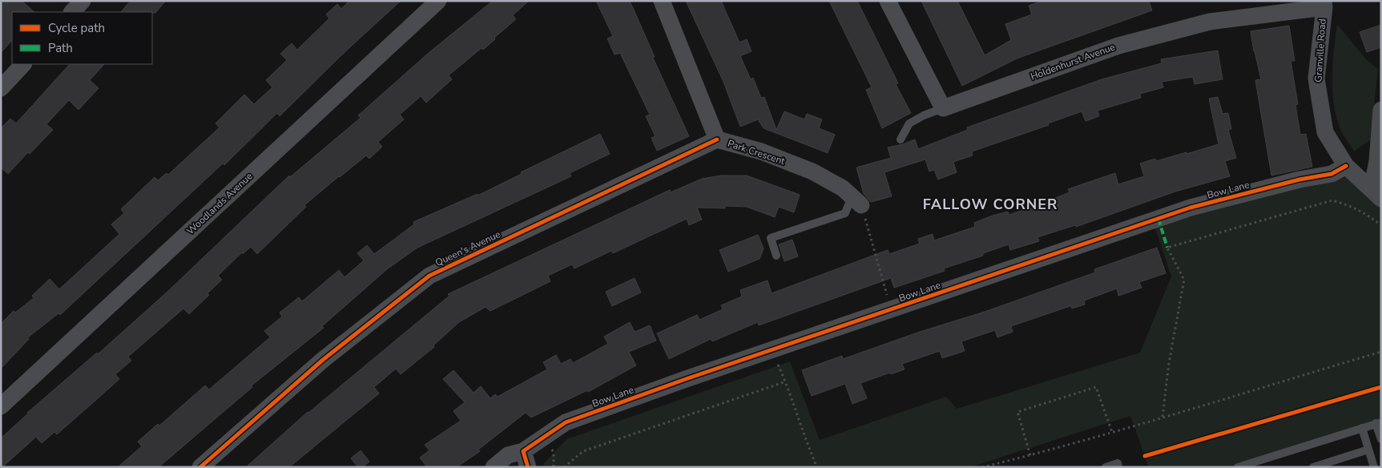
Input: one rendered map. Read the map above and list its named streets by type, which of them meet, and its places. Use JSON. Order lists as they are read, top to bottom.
{
  "streets": {
    "street": [
      "Granville Road",
      "Holdenhurst Avenue",
      "Park Crescent",
      "Bow Lane",
      "Woodlands Avenue",
      "Queen's Avenue"
    ]
  },
  "crossings": [
    ["Granville Road", "Holdenhurst Avenue"],
    ["Granville Road", "Bow Lane"],
    ["Park Crescent", "Queen's Avenue"]
  ],
  "districts": ["FALLOW CORNER"],
  "legend": ["Cycle path", "Path"]
}
